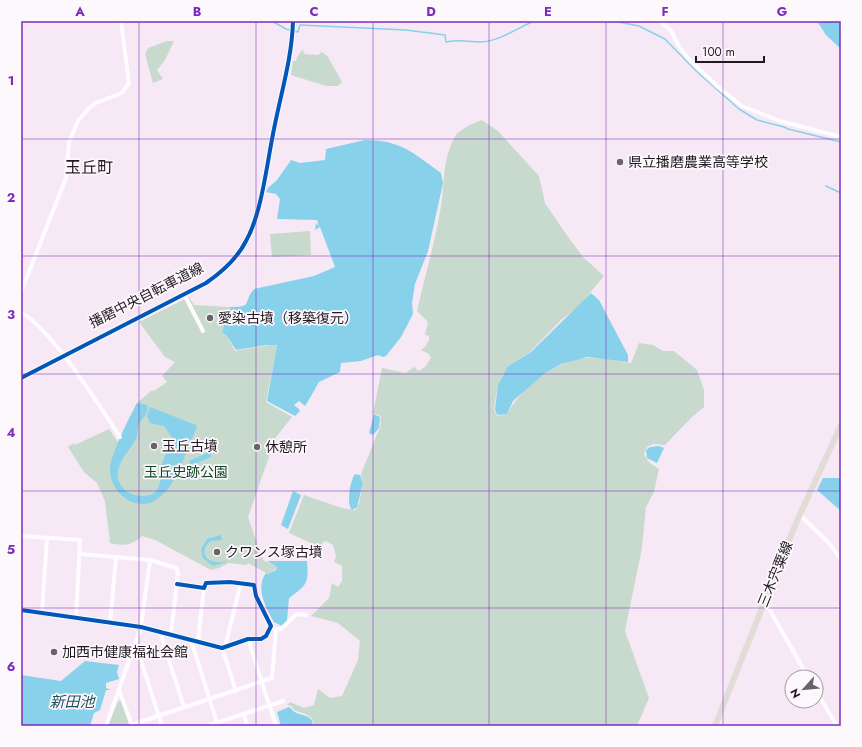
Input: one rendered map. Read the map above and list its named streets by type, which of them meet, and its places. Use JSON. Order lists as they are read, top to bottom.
{
  "streets": {
    "main road": ["三木宍粟線"],
    "cycle path": ["播磨中央自転車道線"]
  },
  "districts": ["玉丘町"],
  "water": ["新田池"],
  "parks": ["玉丘史跡公園"],
  "places": [
    "県立播磨農業高等学校",
    "愛染古墳（移築復元）",
    "玉丘古墳",
    "休憩所",
    "クワンス塚古墳",
    "加西市健康福祉会館"
  ],
  "scale_bar": "100 m",
  "north": "bottom left",
  "grid": {
    "columns": [
      "A",
      "B",
      "C",
      "D",
      "E",
      "F",
      "G"
    ],
    "rows": [
      "1",
      "2",
      "3",
      "4",
      "5",
      "6"
    ]
  }
}
